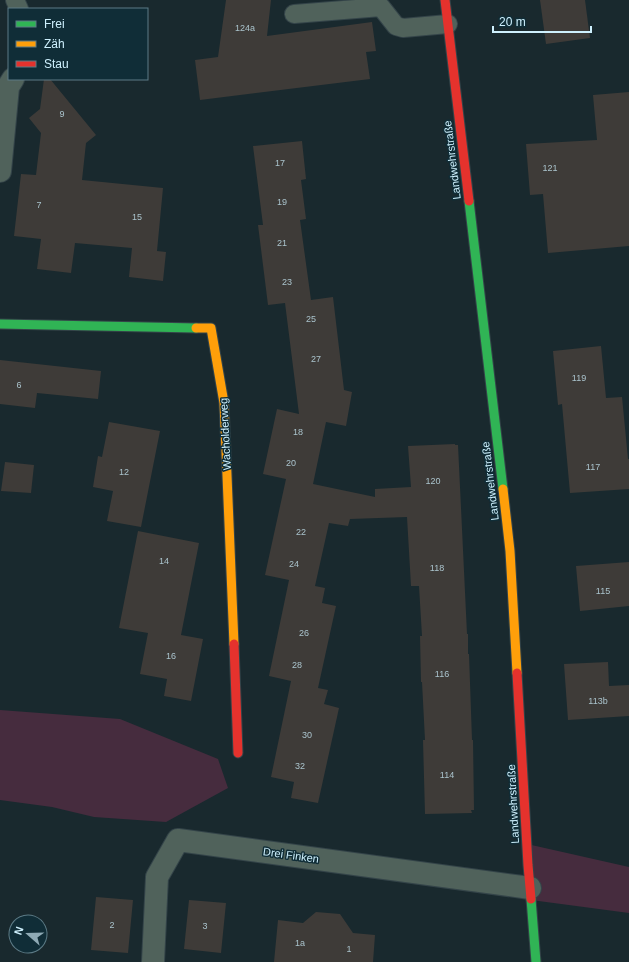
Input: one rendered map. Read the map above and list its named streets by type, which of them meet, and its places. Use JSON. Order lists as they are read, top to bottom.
{
  "streets": {
    "main road": ["Landwehrstraße", "Wacholderweg"],
    "street": ["Drei Finken"]
  },
  "crossings": [
    ["Landwehrstraße", "Drei Finken"]
  ],
  "house_numbers": [
    "124a",
    "9",
    "17",
    "121",
    "19",
    "7",
    "15",
    "21",
    "23",
    "25",
    "27",
    "119",
    "6",
    "18",
    "20",
    "117",
    "12",
    "120",
    "22",
    "14",
    "24",
    "118",
    "115",
    "26",
    "16",
    "28",
    "116",
    "113b",
    "30",
    "32",
    "114",
    "2",
    "3",
    "1a",
    "1"
  ],
  "legend": ["Frei", "Zäh", "Stau"],
  "scale_bar": "20 m",
  "north": "left"
}
